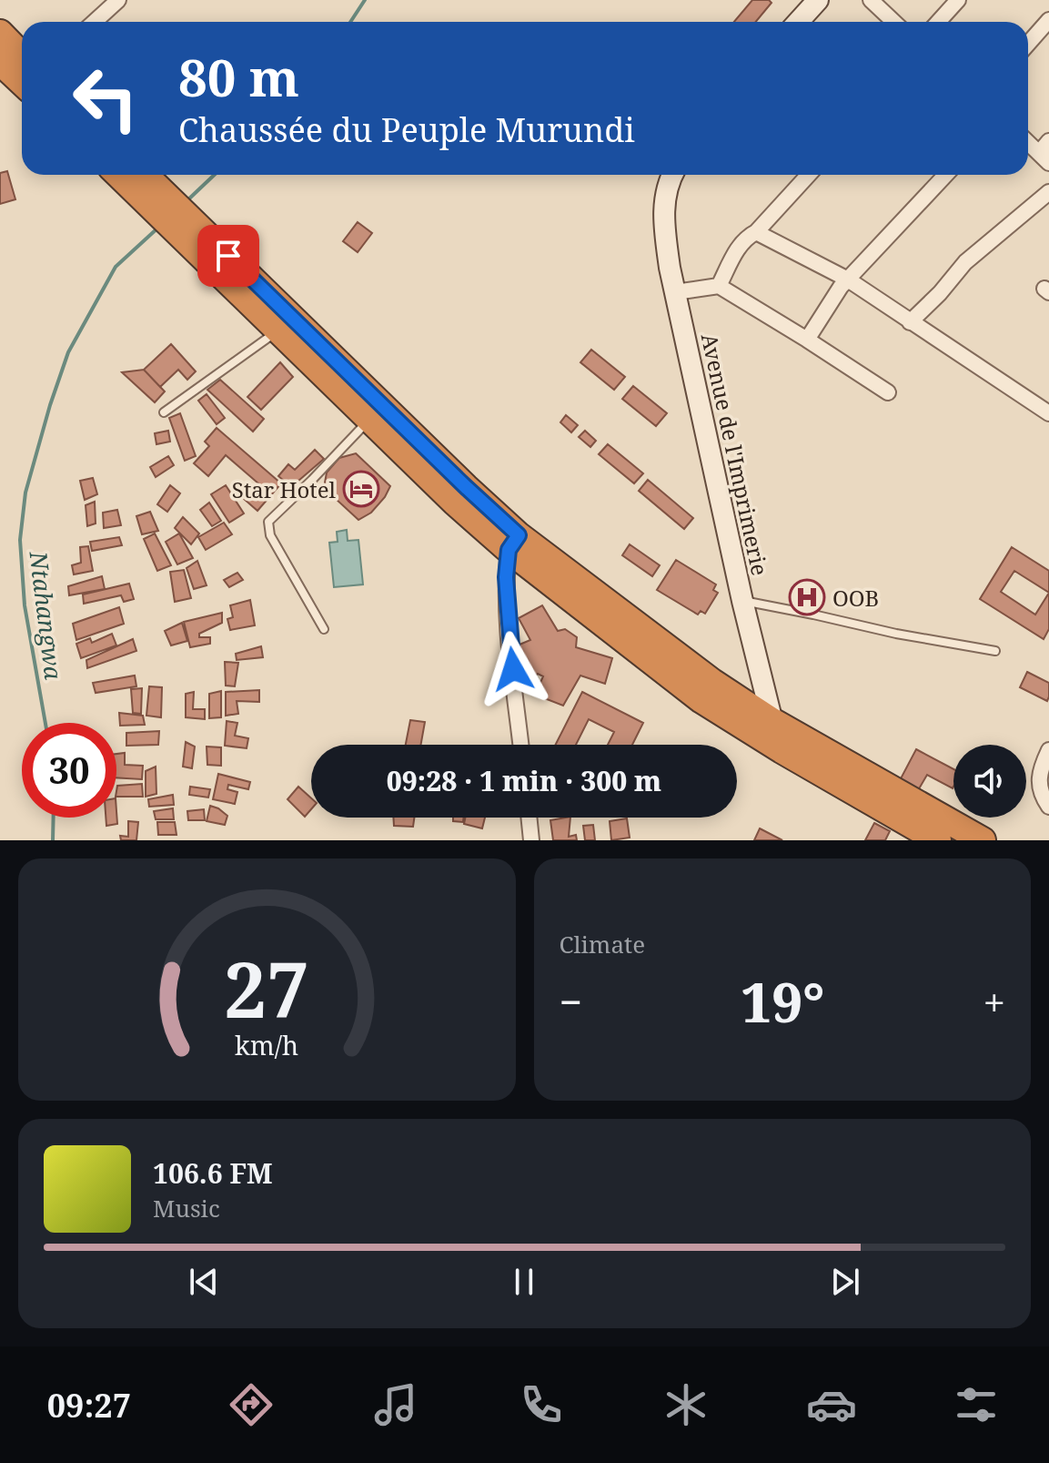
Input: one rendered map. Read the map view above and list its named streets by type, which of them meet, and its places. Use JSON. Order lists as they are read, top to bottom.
{
  "streets": {
    "street": ["Avenue de l'Imprimerie"]
  },
  "water": ["Ntahangwa"],
  "places": {
    "hotel": ["Star Hotel"],
    "hospital": ["OOB"]
  },
  "page": {
    "turn": ["80 m", "Chaussée du Peuple Murundi"],
    "limit": "30",
    "trip": "09:28 · 1 min · 300 m",
    "tile": "Climate",
    "heat": ["−", "19°", "+"],
    "song": ["106.6 FM", "Music"],
    "tabs": "09:27",
    "gauge": ["27", "km/h"]
  }
}
